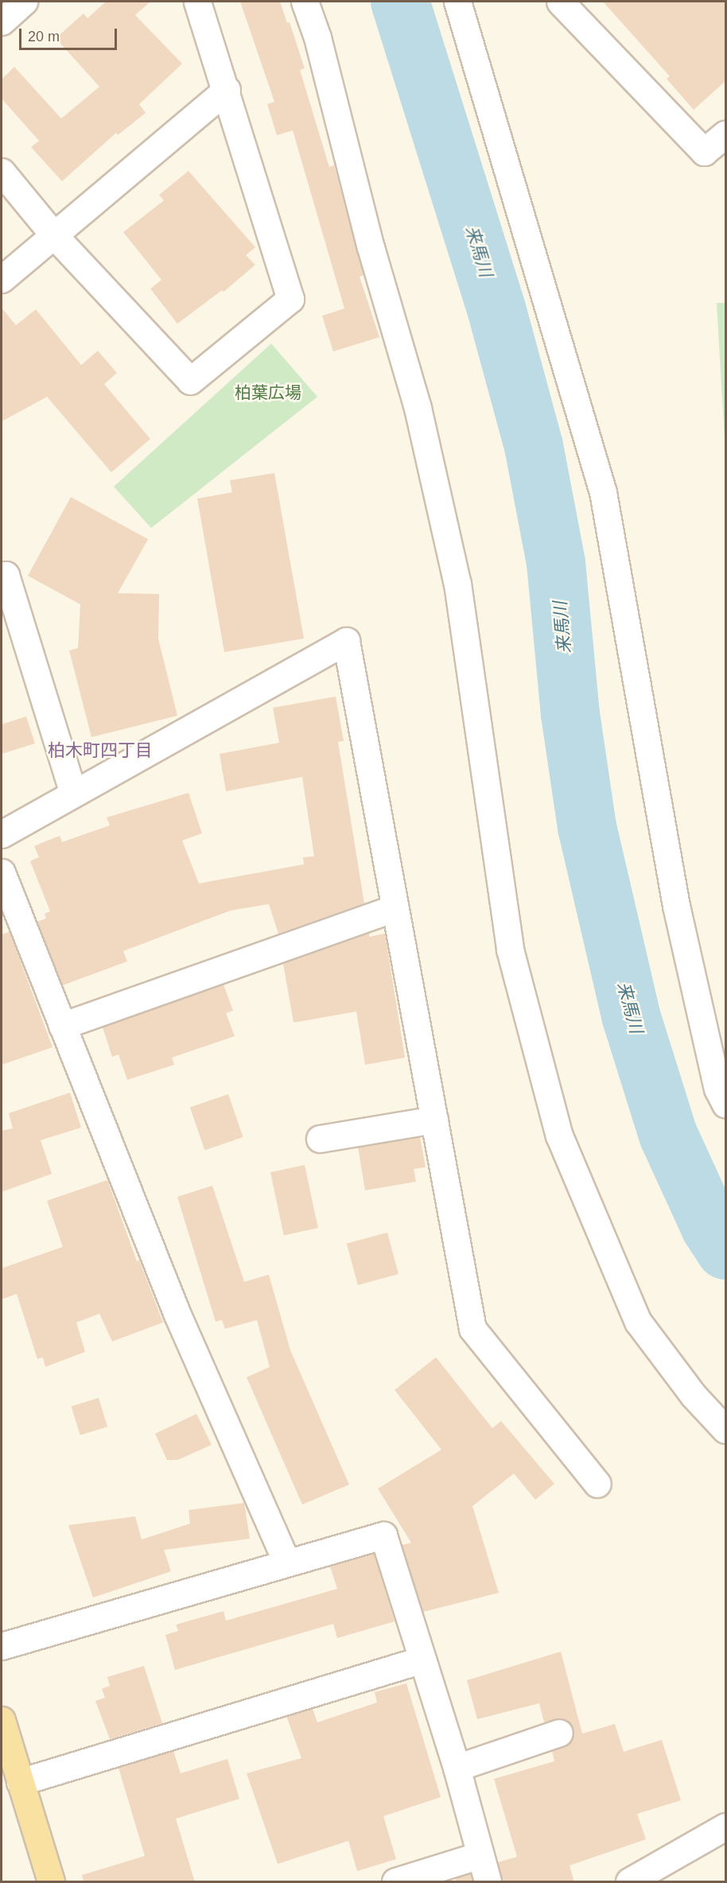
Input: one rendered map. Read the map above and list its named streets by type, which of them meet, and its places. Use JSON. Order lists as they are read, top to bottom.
{
  "districts": ["柏木町四丁目"],
  "water": ["来馬川"],
  "parks": ["柏葉広場"],
  "scale_bar": "20 m"
}
